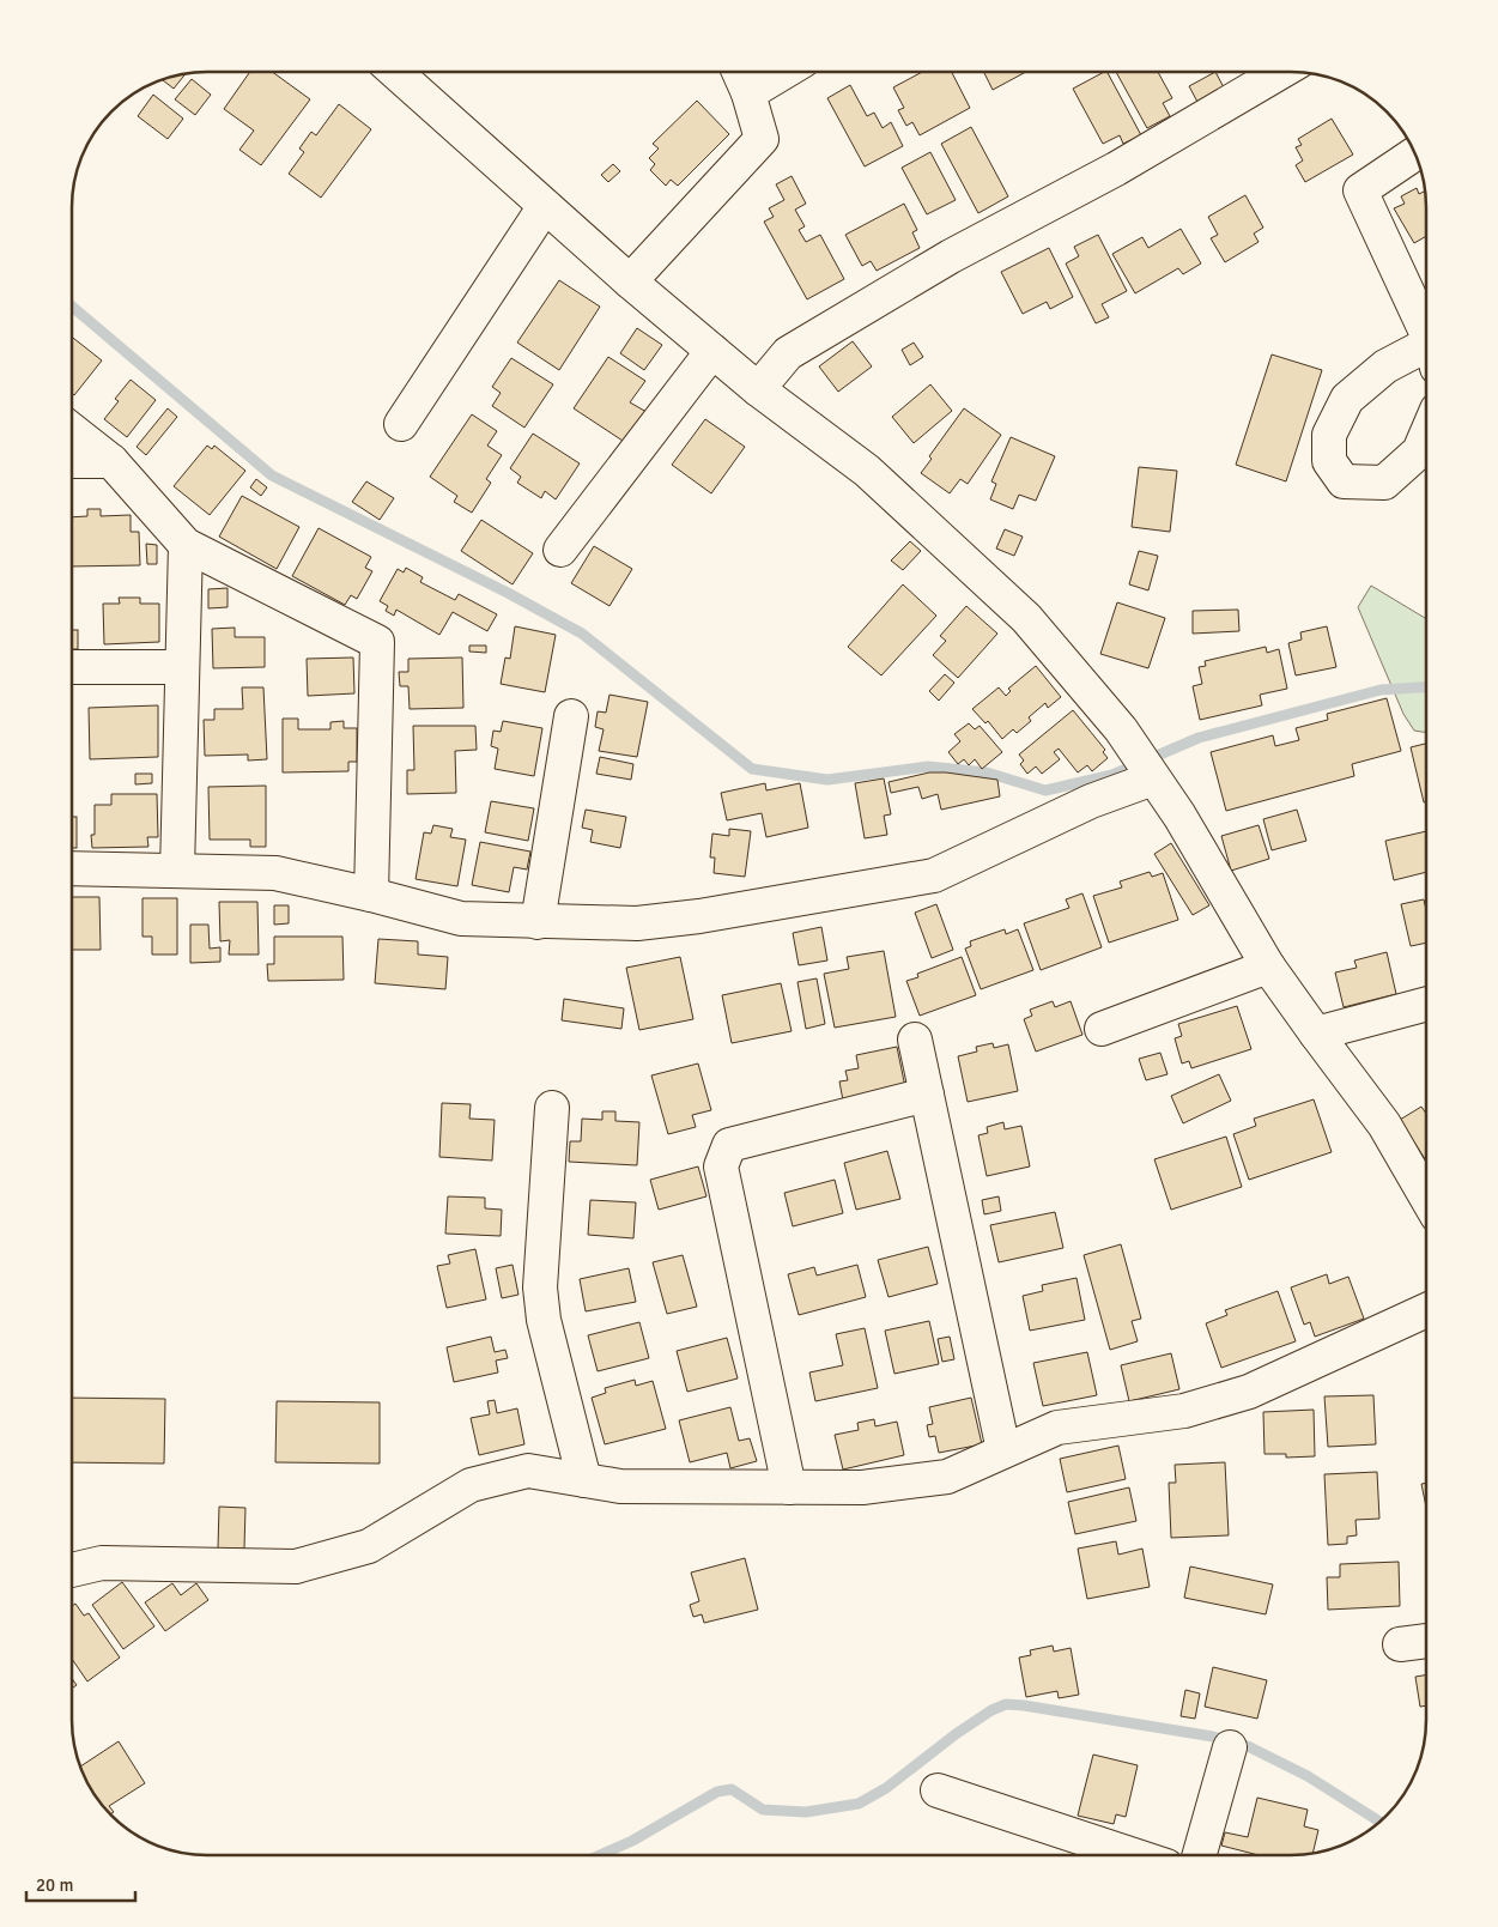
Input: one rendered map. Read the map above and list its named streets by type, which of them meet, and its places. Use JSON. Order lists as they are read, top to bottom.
{
  "scale_bar": "20 m"
}
